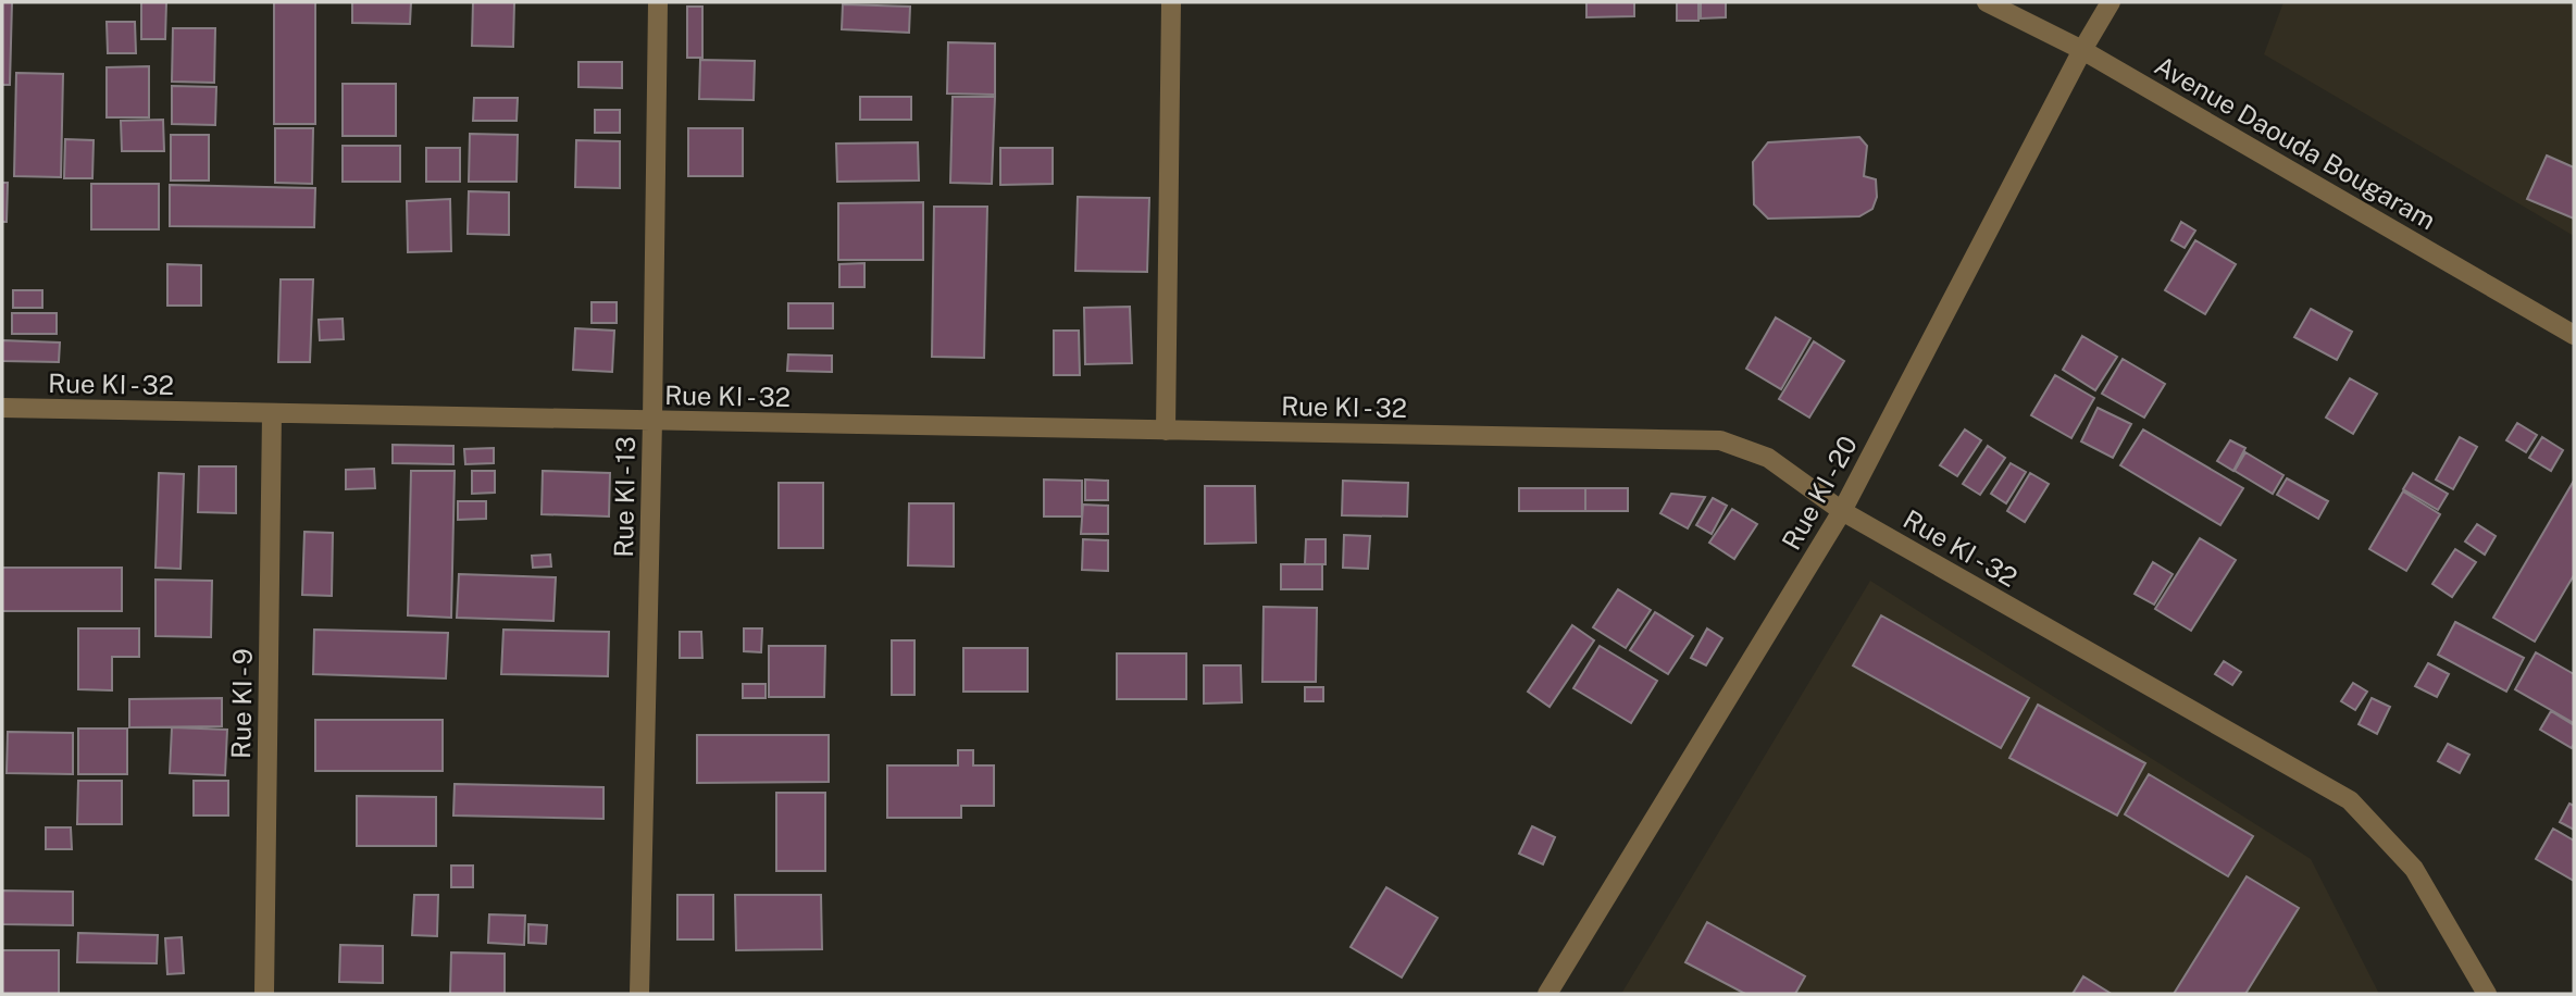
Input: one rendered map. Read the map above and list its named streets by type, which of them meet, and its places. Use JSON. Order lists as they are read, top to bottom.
{
  "streets": {
    "street": [
      "Avenue Daouda Bougaram",
      "Rue KI - 32",
      "Rue KI - 20",
      "Rue KI - 13",
      "Rue KI - 9"
    ]
  },
  "crossings": [
    ["Avenue Daouda Bougaram", "Rue KI - 20"],
    ["Rue KI - 32", "Rue KI - 20"],
    ["Rue KI - 32", "Rue KI - 13"],
    ["Rue KI - 32", "Rue KI - 9"]
  ]
}
